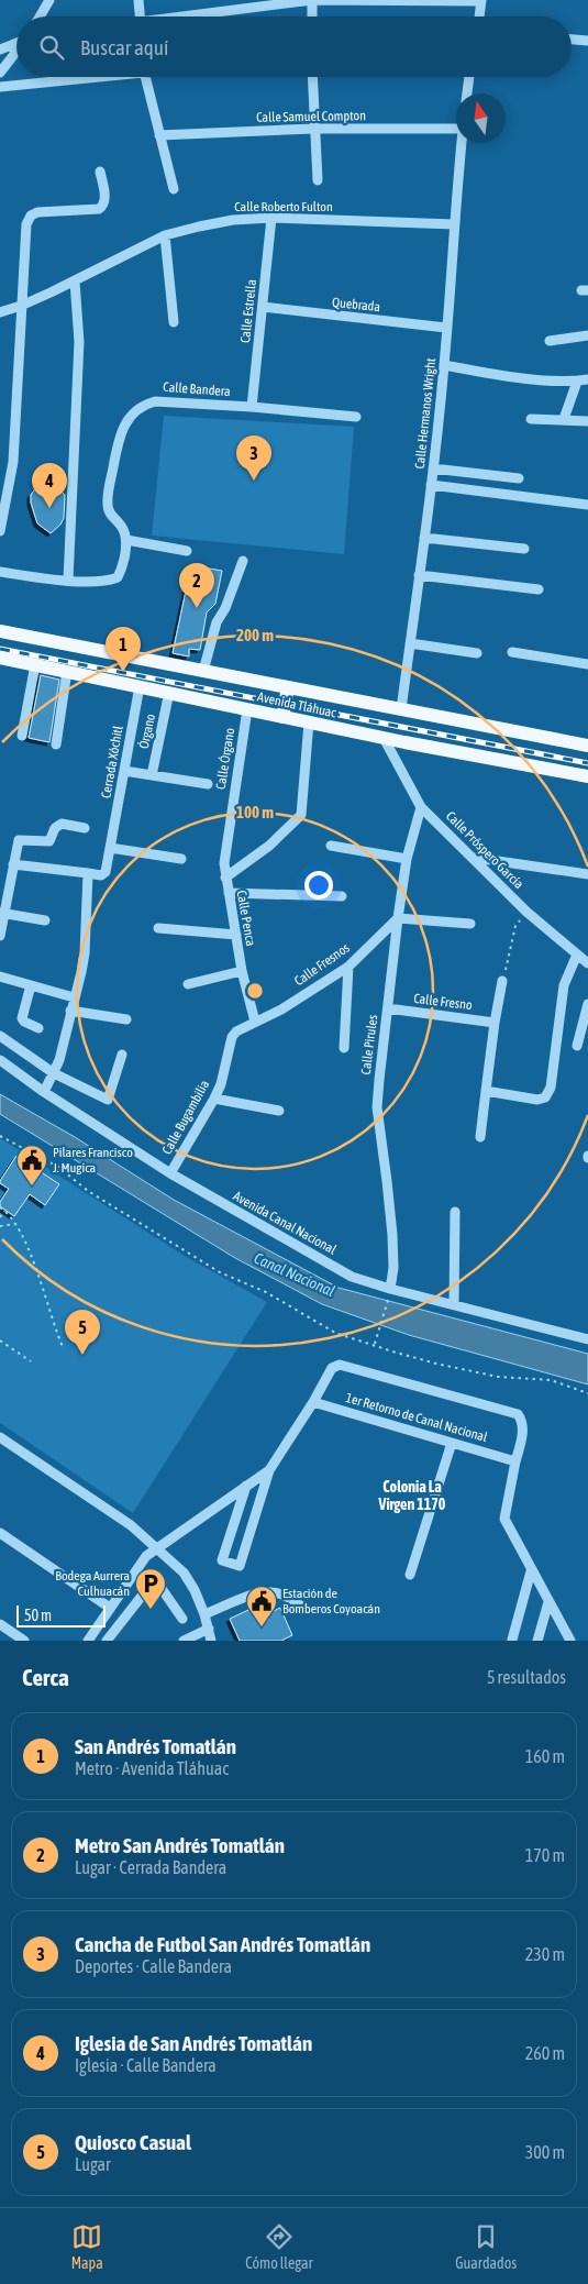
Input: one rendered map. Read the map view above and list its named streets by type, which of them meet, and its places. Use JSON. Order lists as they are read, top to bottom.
{
  "streets": {
    "main road": ["Avenida Tláhuac"],
    "street": [
      "Calle Samuel Compton",
      "Calle Roberto Fulton",
      "Quebrada",
      "Calle Estrella",
      "Calle Bandera",
      "Calle Hermanos Wright",
      "Órgano",
      "Calle Órgano",
      "Cerrada Xóchitl",
      "Calle Próspero García",
      "Calle Penca",
      "Calle Fresnos",
      "Calle Fresno",
      "Calle Pirules",
      "Calle Bugambilia",
      "Avenida Canal Nacional",
      "1er Retorno de Canal Nacional"
    ]
  },
  "crossings": [
    ["Calle Roberto Fulton", "Calle Estrella"],
    ["Calle Roberto Fulton", "Calle Hermanos Wright"],
    ["Quebrada", "Calle Estrella"],
    ["Quebrada", "Calle Hermanos Wright"],
    ["Calle Estrella", "Calle Bandera"],
    ["Calle Hermanos Wright", "Avenida Tláhuac"],
    ["Avenida Tláhuac", "Órgano"],
    ["Avenida Tláhuac", "Calle Órgano"],
    ["Avenida Tláhuac", "Cerrada Xóchitl"],
    ["Avenida Tláhuac", "Calle Próspero García"],
    ["Avenida Tláhuac", "Calle Penca"],
    ["Calle Órgano", "Calle Penca"],
    ["Calle Próspero García", "Calle Pirules"],
    ["Calle Penca", "Calle Fresnos"],
    ["Calle Penca", "Calle Bugambilia"],
    ["Calle Fresnos", "Calle Pirules"],
    ["Calle Fresnos", "Calle Bugambilia"],
    ["Calle Fresno", "Calle Pirules"],
    ["Calle Pirules", "Avenida Canal Nacional"],
    ["Calle Bugambilia", "Avenida Canal Nacional"]
  ],
  "districts": ["Colonia La Virgen 1170"],
  "water": ["Canal Nacional"],
  "places": {
    "public building": ["Pilares Francisco J. Mugica", "Estación de Bomberos Coyoacán"],
    "parking": ["Bodega Aurrera Culhuacán"]
  },
  "scale_bar": "50 m",
  "north": "top",
  "page": {
    "search": "Buscar aquí",
    "pins": [
      "3",
      "4",
      "2",
      "1",
      "5"
    ],
    "scale": "50 m",
    "heading": ["Cerca", "5 resultados"],
    "list": [
      {
        "mark": "1",
        "name": "San Andrés Tomatlán",
        "note": "Metro · Avenida Tláhuac",
        "value": "160 m"
      },
      {
        "mark": "2",
        "name": "Metro San Andrés Tomatlán",
        "note": "Lugar · Cerrada Bandera",
        "value": "170 m"
      },
      {
        "mark": "3",
        "name": "Cancha de Futbol San Andrés Tomatlán",
        "note": "Deportes · Calle Bandera",
        "value": "230 m"
      },
      {
        "mark": "4",
        "name": "Iglesia de San Andrés Tomatlán",
        "note": "Iglesia · Calle Bandera",
        "value": "260 m"
      },
      {
        "mark": "5",
        "name": "Quiosco Casual",
        "note": "Lugar",
        "value": "300 m"
      }
    ],
    "nav": ["Mapa", "Cómo llegar", "Guardados"]
  },
  "rings": ["200 m", "100 m"]
}
